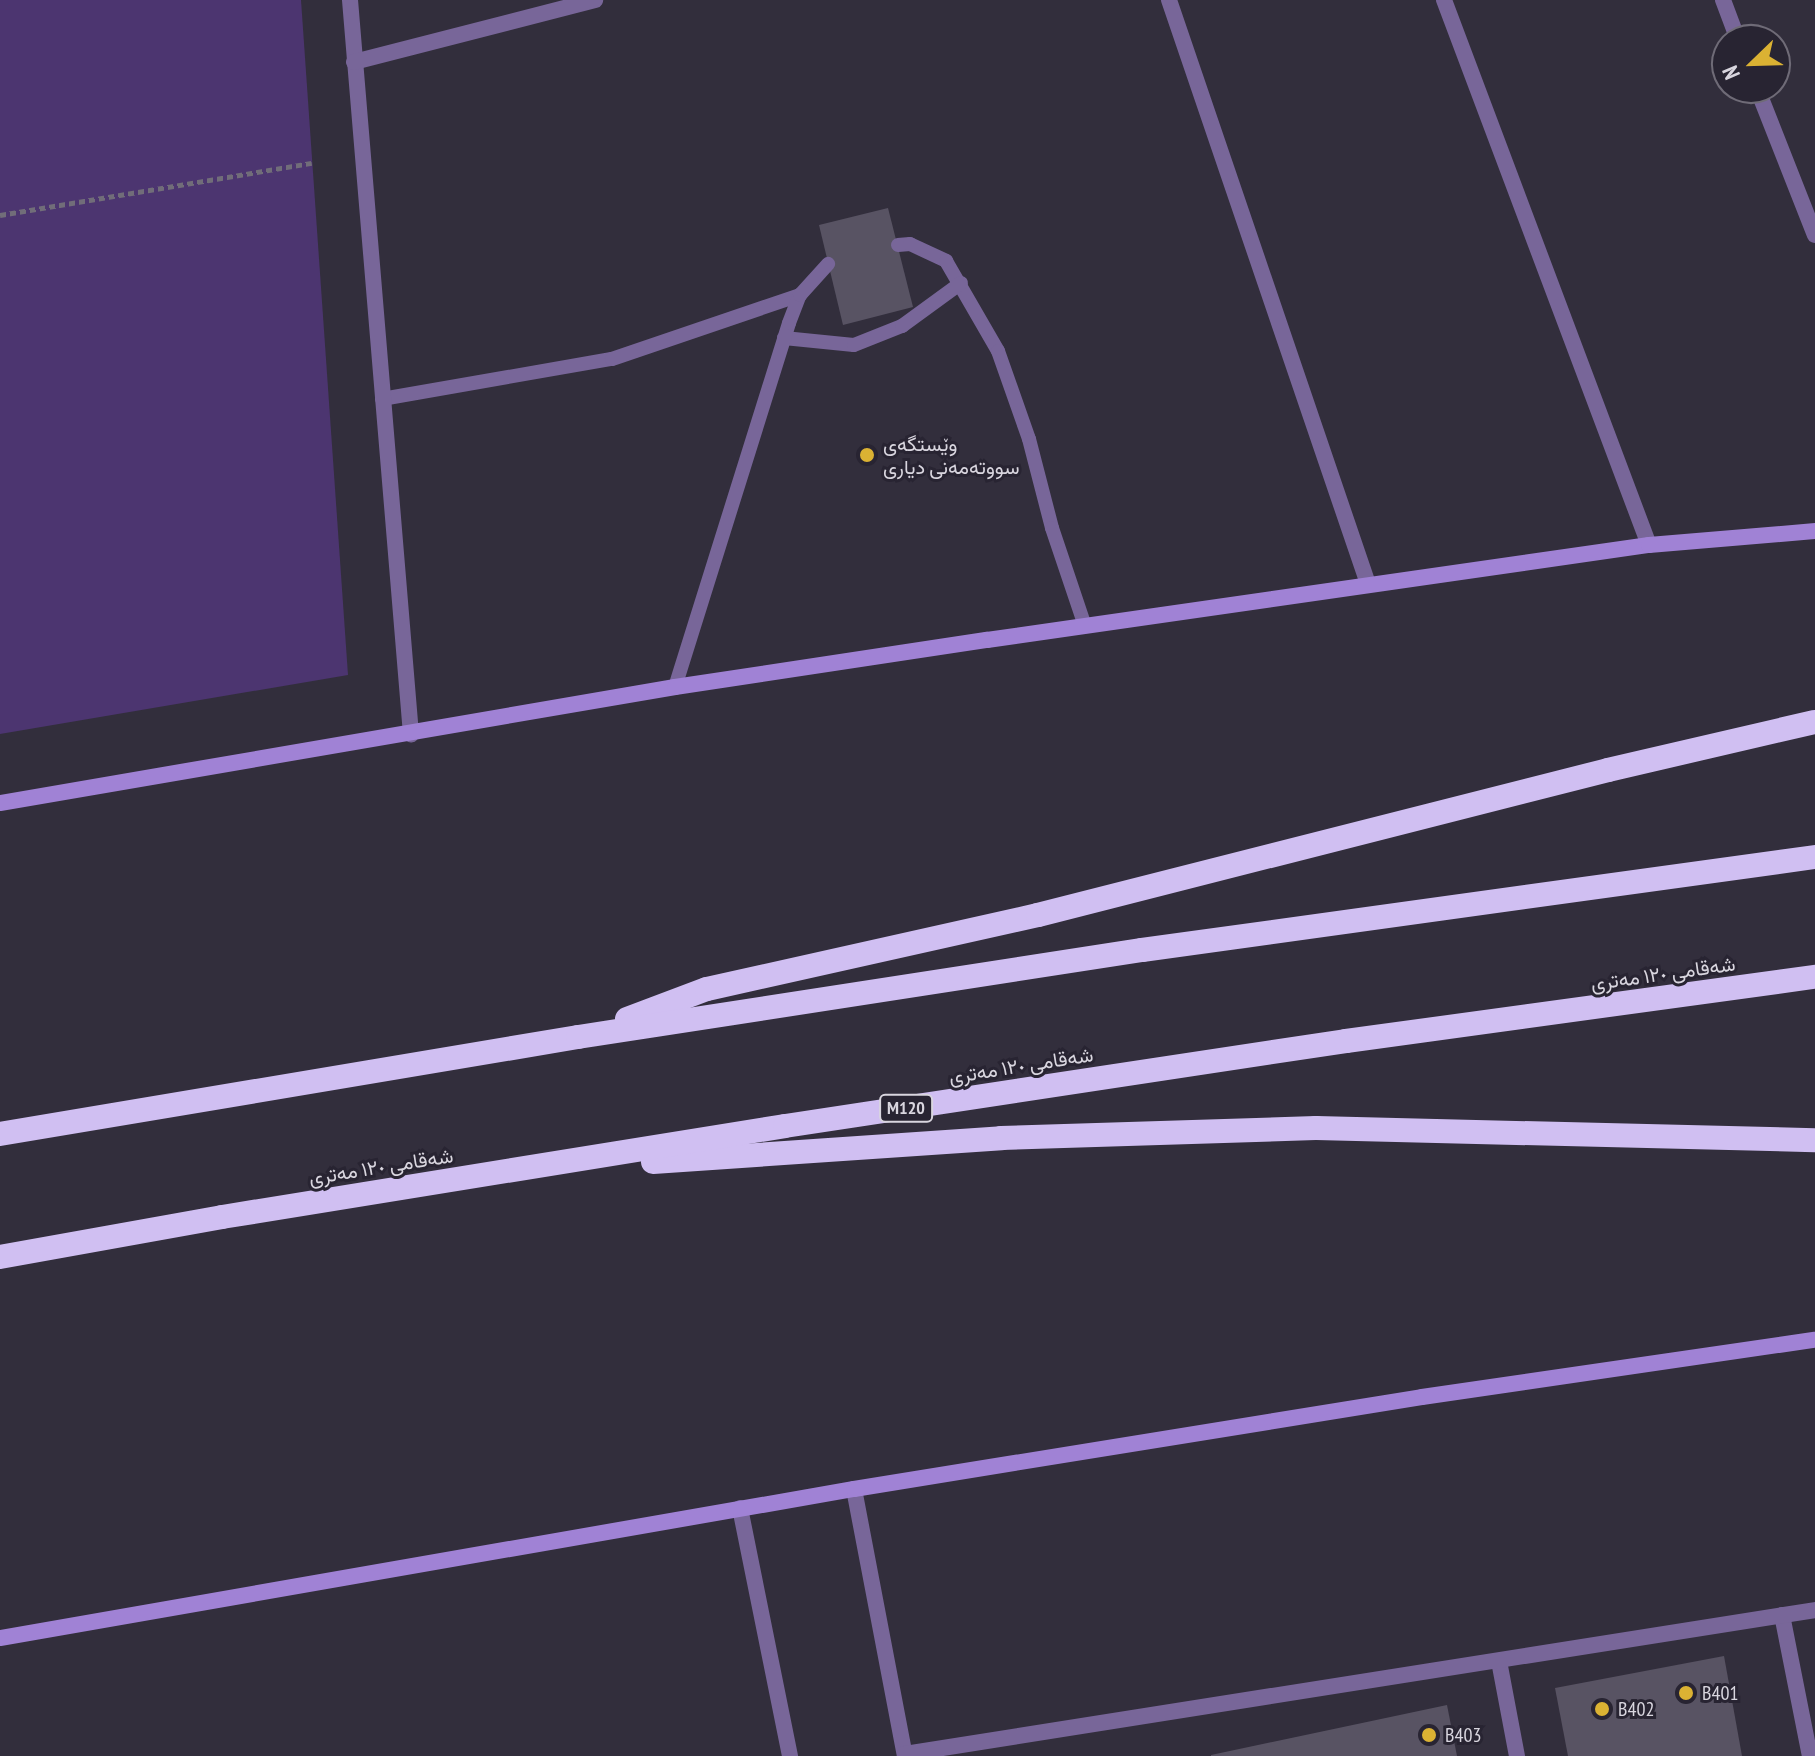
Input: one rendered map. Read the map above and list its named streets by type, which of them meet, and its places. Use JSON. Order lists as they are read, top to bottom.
{
  "streets": {
    "highway": ["شەقامی ١٢٠ مەتری", "M120"]
  },
  "places": [
    "وێستگەی سووتەمەنی دیاری",
    "B401",
    "B402",
    "B403"
  ],
  "north": "bottom left"
}
